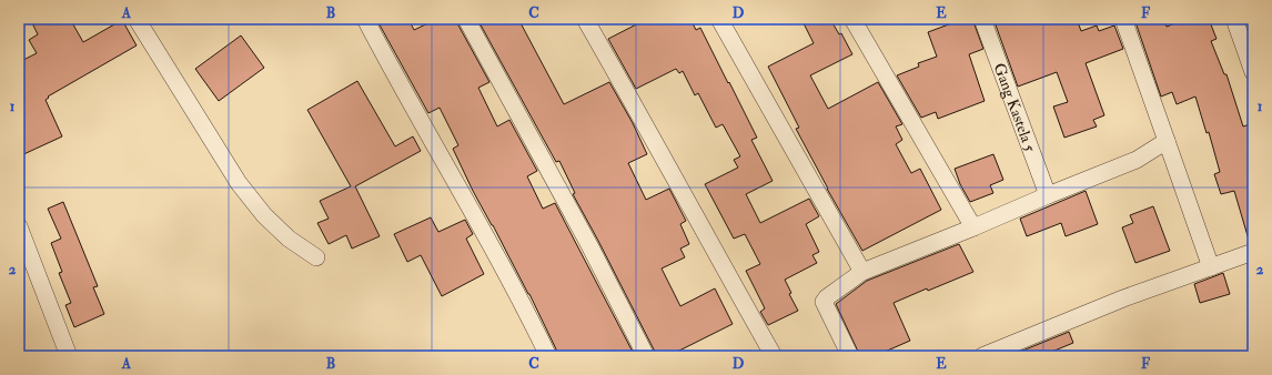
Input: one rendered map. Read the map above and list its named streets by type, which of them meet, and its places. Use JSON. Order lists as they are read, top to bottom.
{
  "streets": {
    "street": ["Gang Kastela 5"]
  },
  "grid": {
    "columns": [
      "A",
      "B",
      "C",
      "D",
      "E",
      "F"
    ],
    "rows": ["1", "2"]
  }
}
